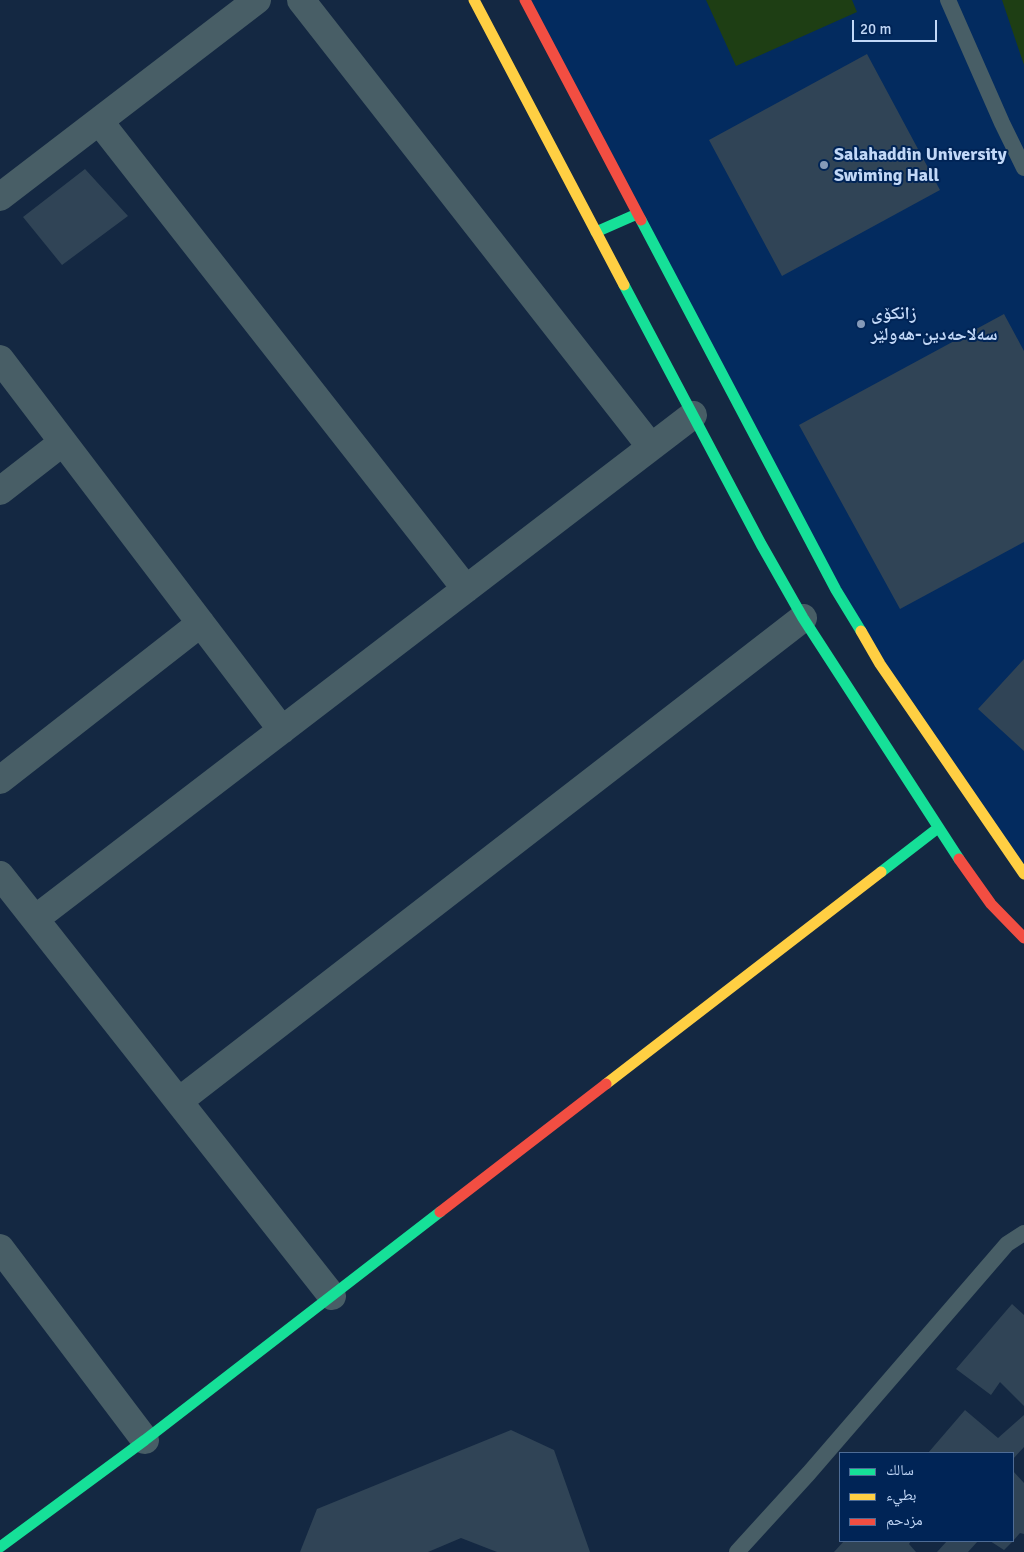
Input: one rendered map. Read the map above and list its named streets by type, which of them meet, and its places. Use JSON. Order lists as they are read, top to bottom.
{
  "places": ["Salahaddin University Swiming Hall", "زانکۆی سەلاحەدین-هەولێر"],
  "legend": ["سالك", "بطيء", "مزدحم"],
  "scale_bar": "20 m"
}
